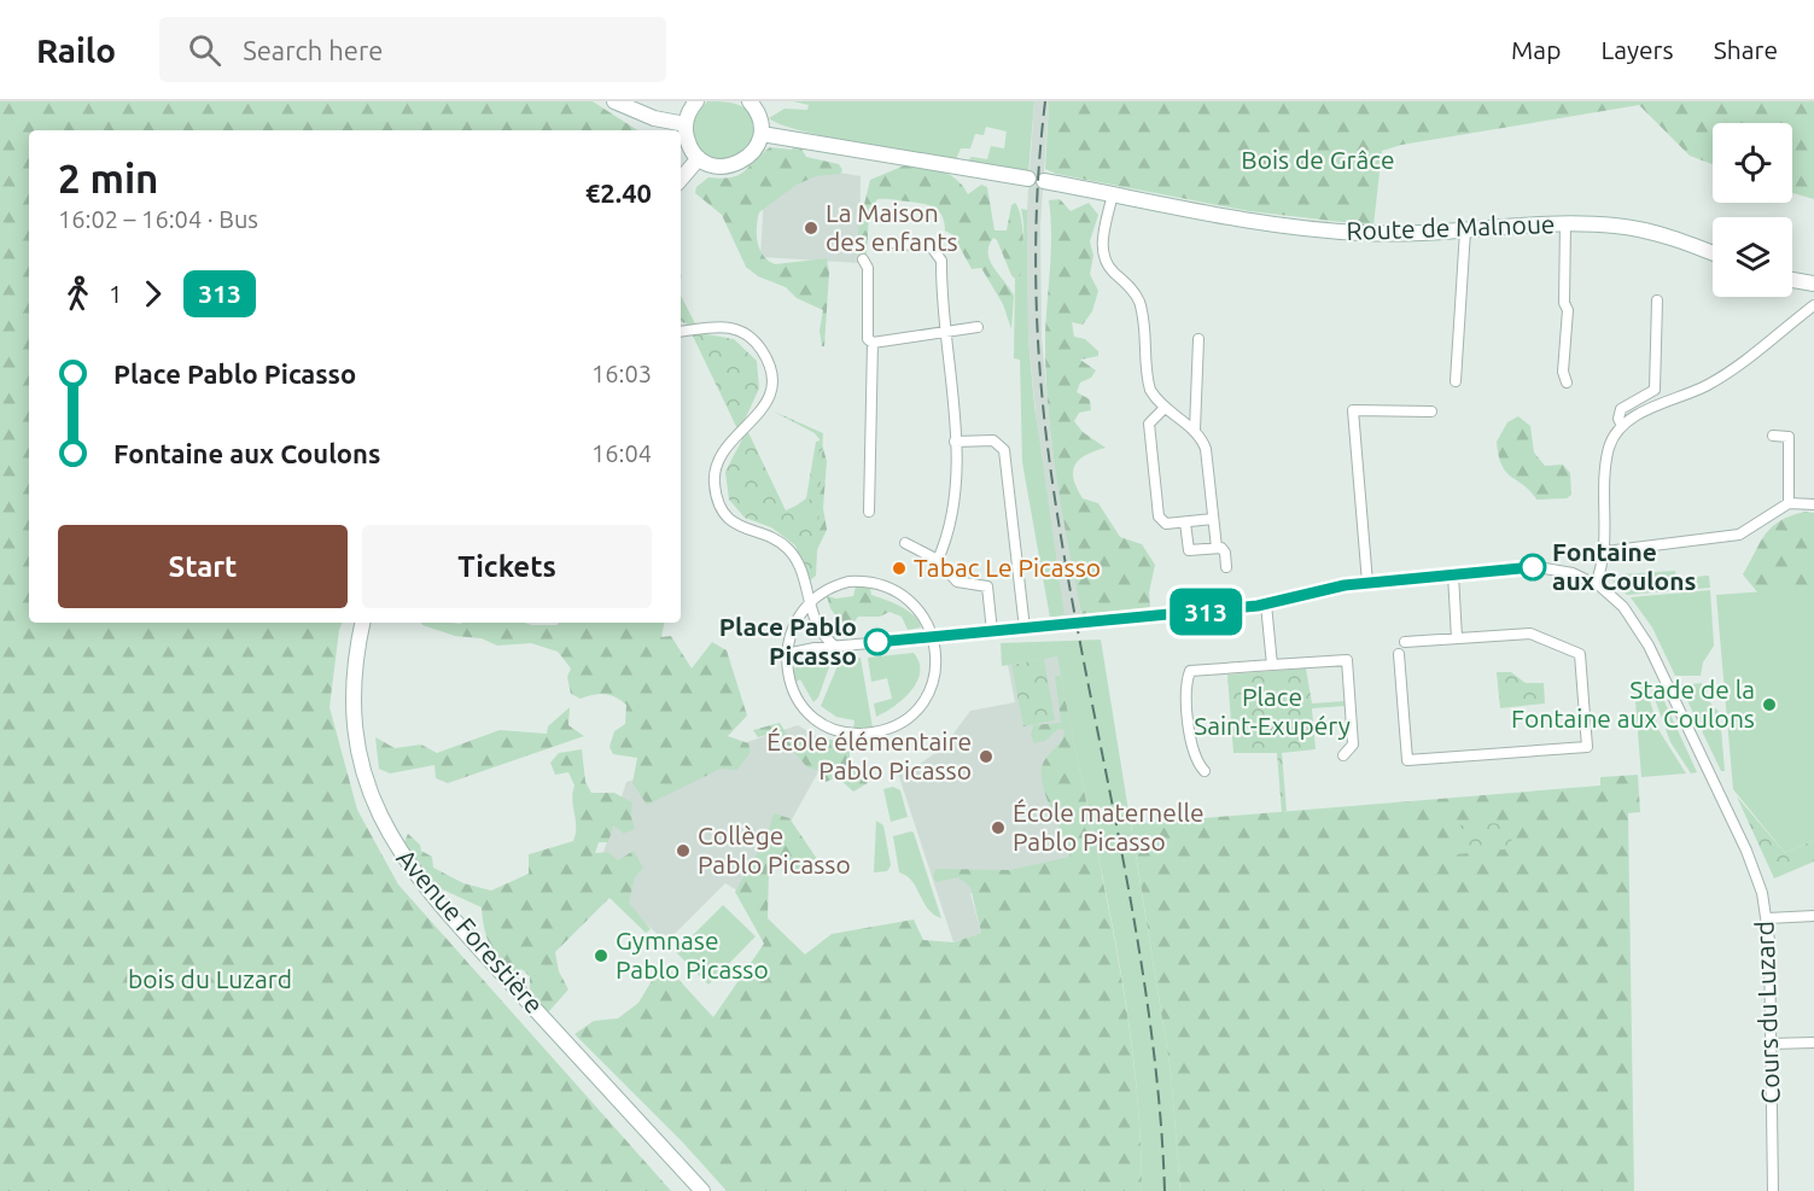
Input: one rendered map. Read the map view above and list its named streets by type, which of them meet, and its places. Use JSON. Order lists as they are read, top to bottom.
{
  "streets": {
    "main road": ["Route de Malnoue", "Avenue Forestière"],
    "street": ["Cours du Luzard"]
  },
  "parks": ["Bois de Grâce", "Place Saint-Exupéry", "bois du Luzard"],
  "places": [
    "La Maison des enfants",
    "Fontaine aux Coulons",
    "Tabac Le Picasso",
    "Place Pablo Picasso",
    "Stade de la Fontaine aux Coulons",
    "École élémentaire Pablo Picasso",
    "École maternelle Pablo Picasso",
    "Collège Pablo Picasso",
    "Gymnase Pablo Picasso"
  ],
  "lines": ["bus line 313"],
  "page": {
    "header": "Railo",
    "search": "Search here",
    "nav": ["Map", "Layers", "Share"],
    "on_map": "313",
    "heading": ["2 min", "16:02 – 16:04 · Bus", "€2.40"],
    "legs": ["1", "313"],
    "list": [
      {
        "name": "Place Pablo Picasso",
        "value": "16:03"
      },
      {
        "name": "Fontaine aux Coulons",
        "value": "16:04"
      }
    ],
    "buttons": ["Start", "Tickets"]
  }
}
